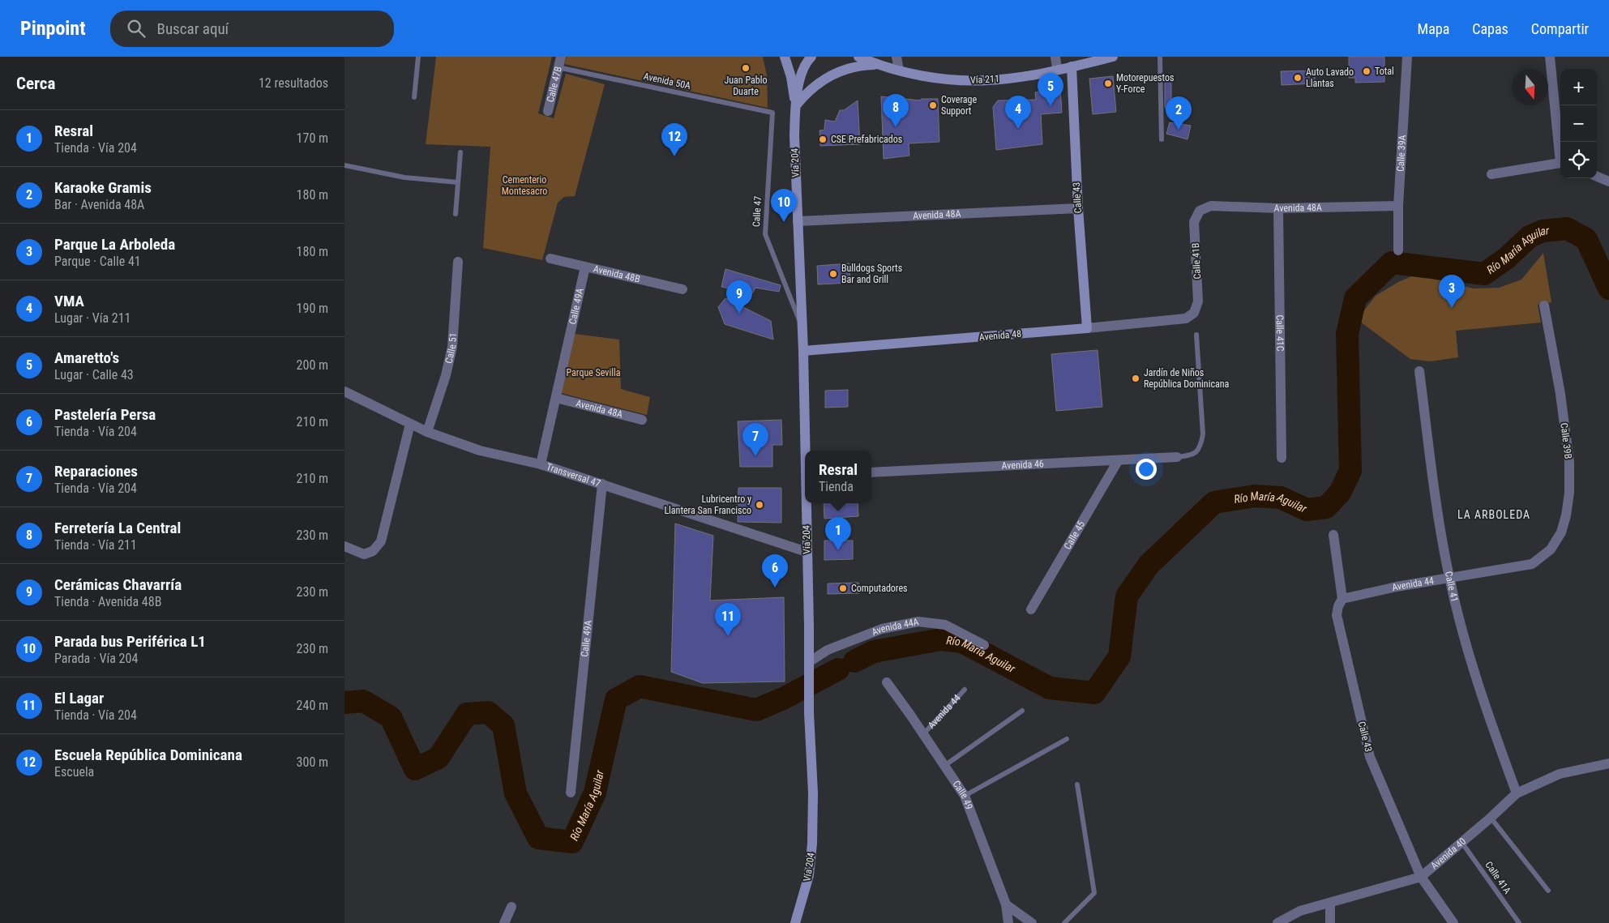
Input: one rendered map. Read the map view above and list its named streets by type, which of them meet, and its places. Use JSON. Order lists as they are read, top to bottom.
{
  "streets": {
    "main road": [
      "Vía 211",
      "Vía 204",
      "Calle 43",
      "Avenida 48"
    ],
    "street": [
      "Calle 47B",
      "Calle 39A",
      "Avenida 48A",
      "Calle 41B",
      "Avenida 48B",
      "Calle 49A",
      "Calle 41C",
      "Calle 51",
      "Calle 39B",
      "Avenida 46",
      "Transversal 47",
      "Calle 45",
      "Avenida 44",
      "Calle 41",
      "Avenida 44A",
      "Calle 49",
      "Avenida 40"
    ],
    "lane": ["Avenida 50A", "Calle 47", "Calle 41A"]
  },
  "crossings": [
    ["Vía 211", "Calle 43"],
    ["Avenida 50A", "Calle 47B"],
    ["Avenida 50A", "Calle 47"],
    ["Calle 39A", "Avenida 48A"],
    ["Vía 204", "Avenida 48A"],
    ["Vía 204", "Calle 47"],
    ["Vía 204", "Avenida 48"],
    ["Vía 204", "Transversal 47"],
    ["Vía 204", "Avenida 44A"],
    ["Calle 43", "Avenida 48A"],
    ["Calle 43", "Avenida 48"],
    ["Calle 43", "Avenida 44"],
    ["Calle 43", "Avenida 40"],
    ["Avenida 48A", "Calle 41B"],
    ["Avenida 48A", "Calle 49A"],
    ["Avenida 48A", "Calle 41C"],
    ["Calle 41B", "Avenida 48"],
    ["Avenida 48B", "Calle 49A"],
    ["Calle 49A", "Transversal 47"],
    ["Calle 51", "Transversal 47"],
    ["Calle 39B", "Avenida 44"],
    ["Avenida 46", "Calle 45"],
    ["Avenida 44", "Calle 41"],
    ["Avenida 44", "Calle 49"],
    ["Calle 41", "Avenida 40"],
    ["Avenida 40", "Calle 41A"]
  ],
  "districts": ["LA ARBOLEDA"],
  "water": ["Río María Aguilar"],
  "parks": ["Cementerio Montesacro", "Parque Sevilla"],
  "places": [
    "Juan Pablo Duarte",
    "Total",
    "Auto Lavado Llantas",
    "Motorepuestos Y-Force",
    "Coverage Support",
    "CSE Prefabricados",
    "Bulldogs Sports Bar and Grill",
    "Jardín de Niños República Dominicana",
    "Lubricentro y Llantera San Francisco",
    "Computadores"
  ],
  "north": "bottom",
  "page": {
    "header": "Pinpoint",
    "search": "Buscar aquí",
    "nav": ["Mapa", "Capas", "Compartir"],
    "heading": ["Cerca", "12 resultados"],
    "map_buttons": ["+", "−"],
    "pins": [
      "5",
      "8",
      "4",
      "2",
      "12",
      "10",
      "3",
      "9",
      "7",
      "1",
      "6",
      "11"
    ],
    "list": [
      {
        "mark": "1",
        "name": "Resral",
        "note": "Tienda · Vía 204",
        "value": "170 m"
      },
      {
        "mark": "2",
        "name": "Karaoke Gramis",
        "note": "Bar · Avenida 48A",
        "value": "180 m"
      },
      {
        "mark": "3",
        "name": "Parque La Arboleda",
        "note": "Parque · Calle 41",
        "value": "180 m"
      },
      {
        "mark": "4",
        "name": "VMA",
        "note": "Lugar · Vía 211",
        "value": "190 m"
      },
      {
        "mark": "5",
        "name": "Amaretto's",
        "note": "Lugar · Calle 43",
        "value": "200 m"
      },
      {
        "mark": "6",
        "name": "Pastelería Persa",
        "note": "Tienda · Vía 204",
        "value": "210 m"
      },
      {
        "mark": "7",
        "name": "Reparaciones",
        "note": "Tienda · Vía 204",
        "value": "210 m"
      },
      {
        "mark": "8",
        "name": "Ferretería La Central",
        "note": "Tienda · Vía 211",
        "value": "230 m"
      },
      {
        "mark": "9",
        "name": "Cerámicas Chavarría",
        "note": "Tienda · Avenida 48B",
        "value": "230 m"
      },
      {
        "mark": "10",
        "name": "Parada bus Periférica L1",
        "note": "Parada · Vía 204",
        "value": "230 m"
      },
      {
        "mark": "11",
        "name": "El Lagar",
        "note": "Tienda · Vía 204",
        "value": "240 m"
      },
      {
        "mark": "12",
        "name": "Escuela República Dominicana",
        "note": "Escuela",
        "value": "300 m"
      }
    ],
    "popup": ["Resral", "Tienda"]
  }
}
